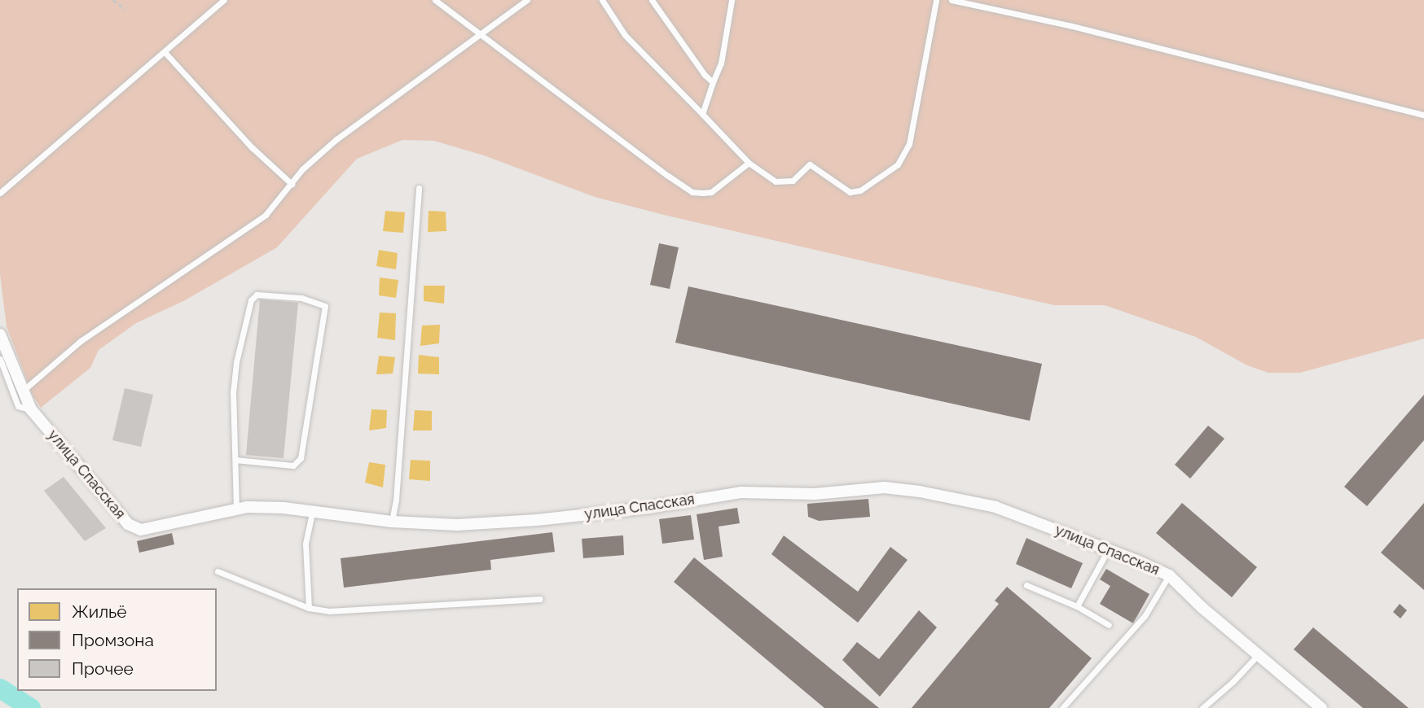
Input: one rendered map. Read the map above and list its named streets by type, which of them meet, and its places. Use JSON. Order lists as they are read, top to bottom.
{
  "streets": {
    "street": ["улица Спасская"]
  },
  "legend": ["Жильё", "Промзона", "Прочее"]
}
